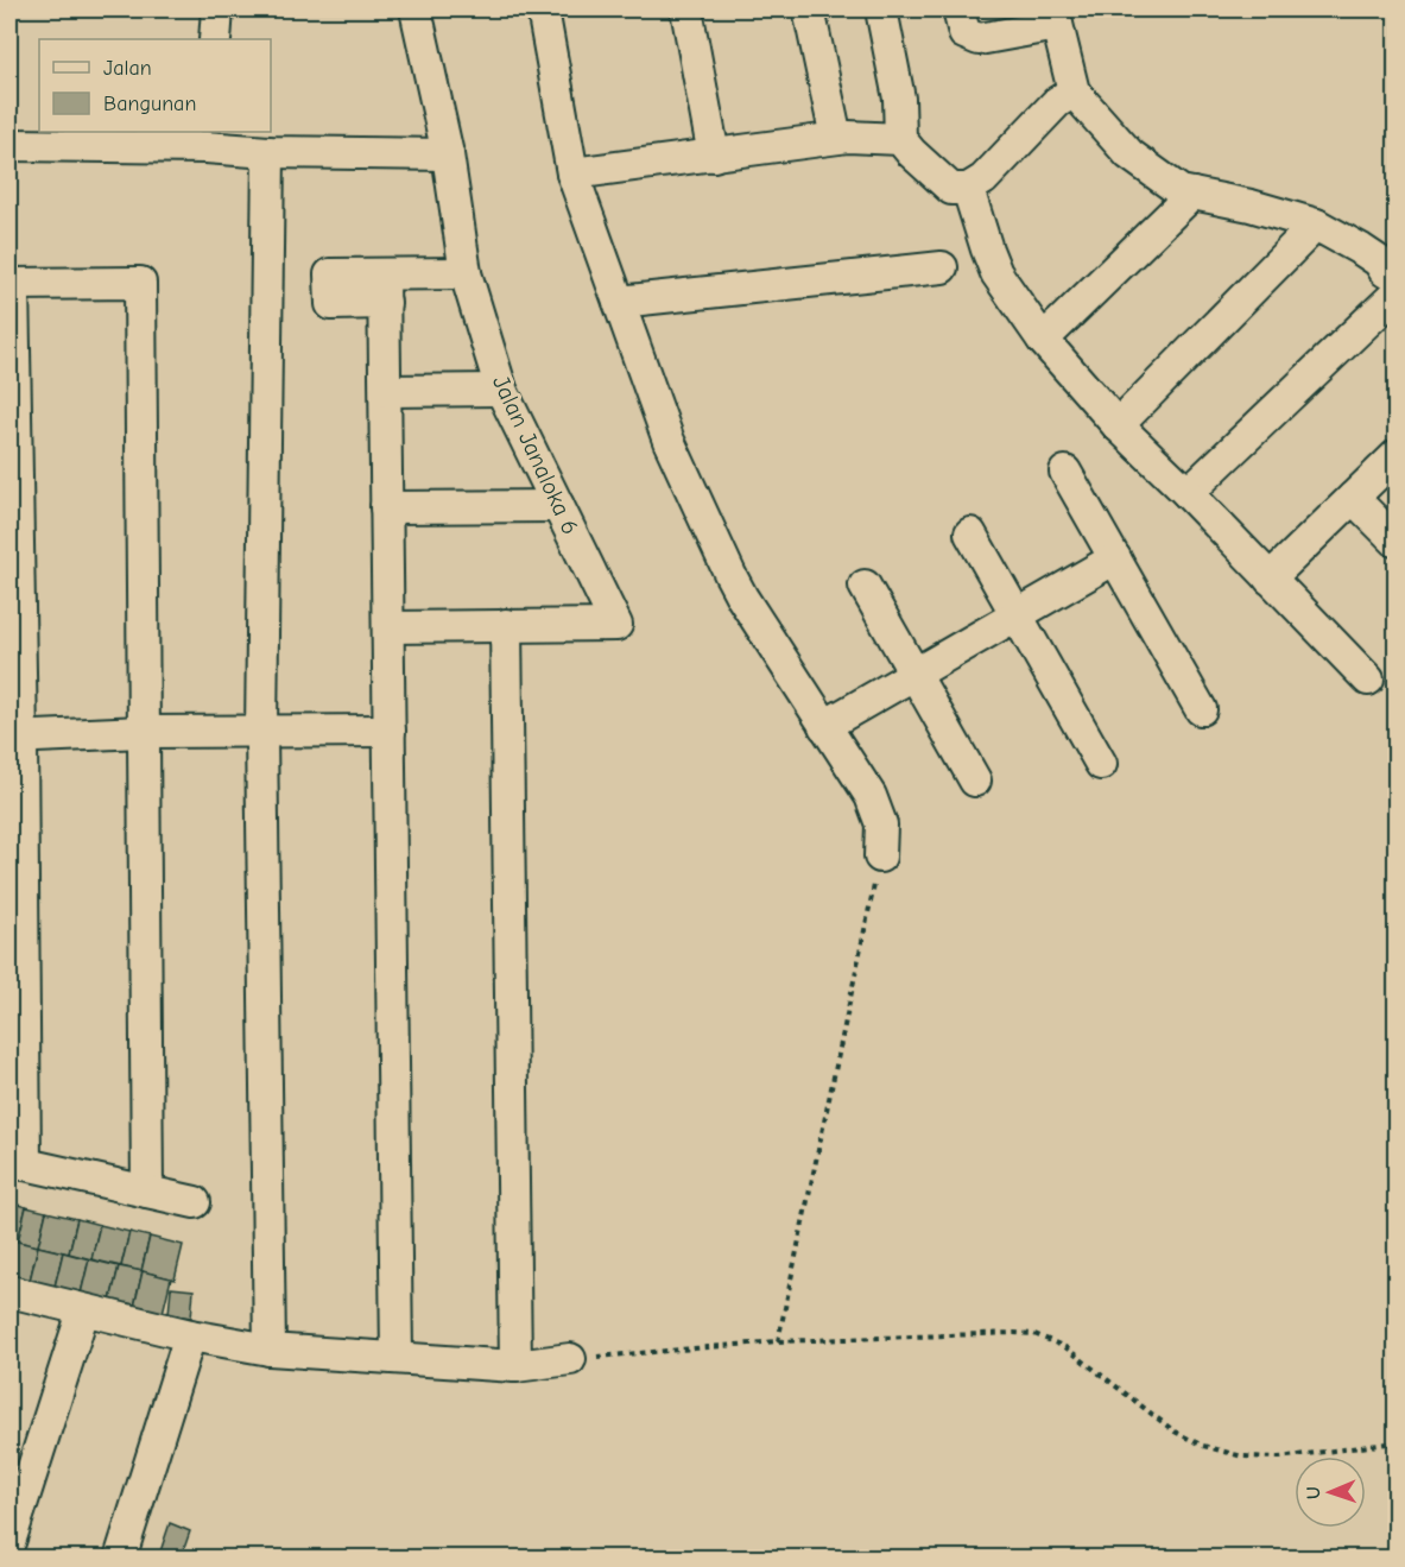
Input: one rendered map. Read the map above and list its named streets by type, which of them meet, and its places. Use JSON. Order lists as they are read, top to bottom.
{
  "streets": {
    "street": ["Jalan Janaloka 6"]
  },
  "legend": ["Jalan", "Bangunan"],
  "north": "left"
}
